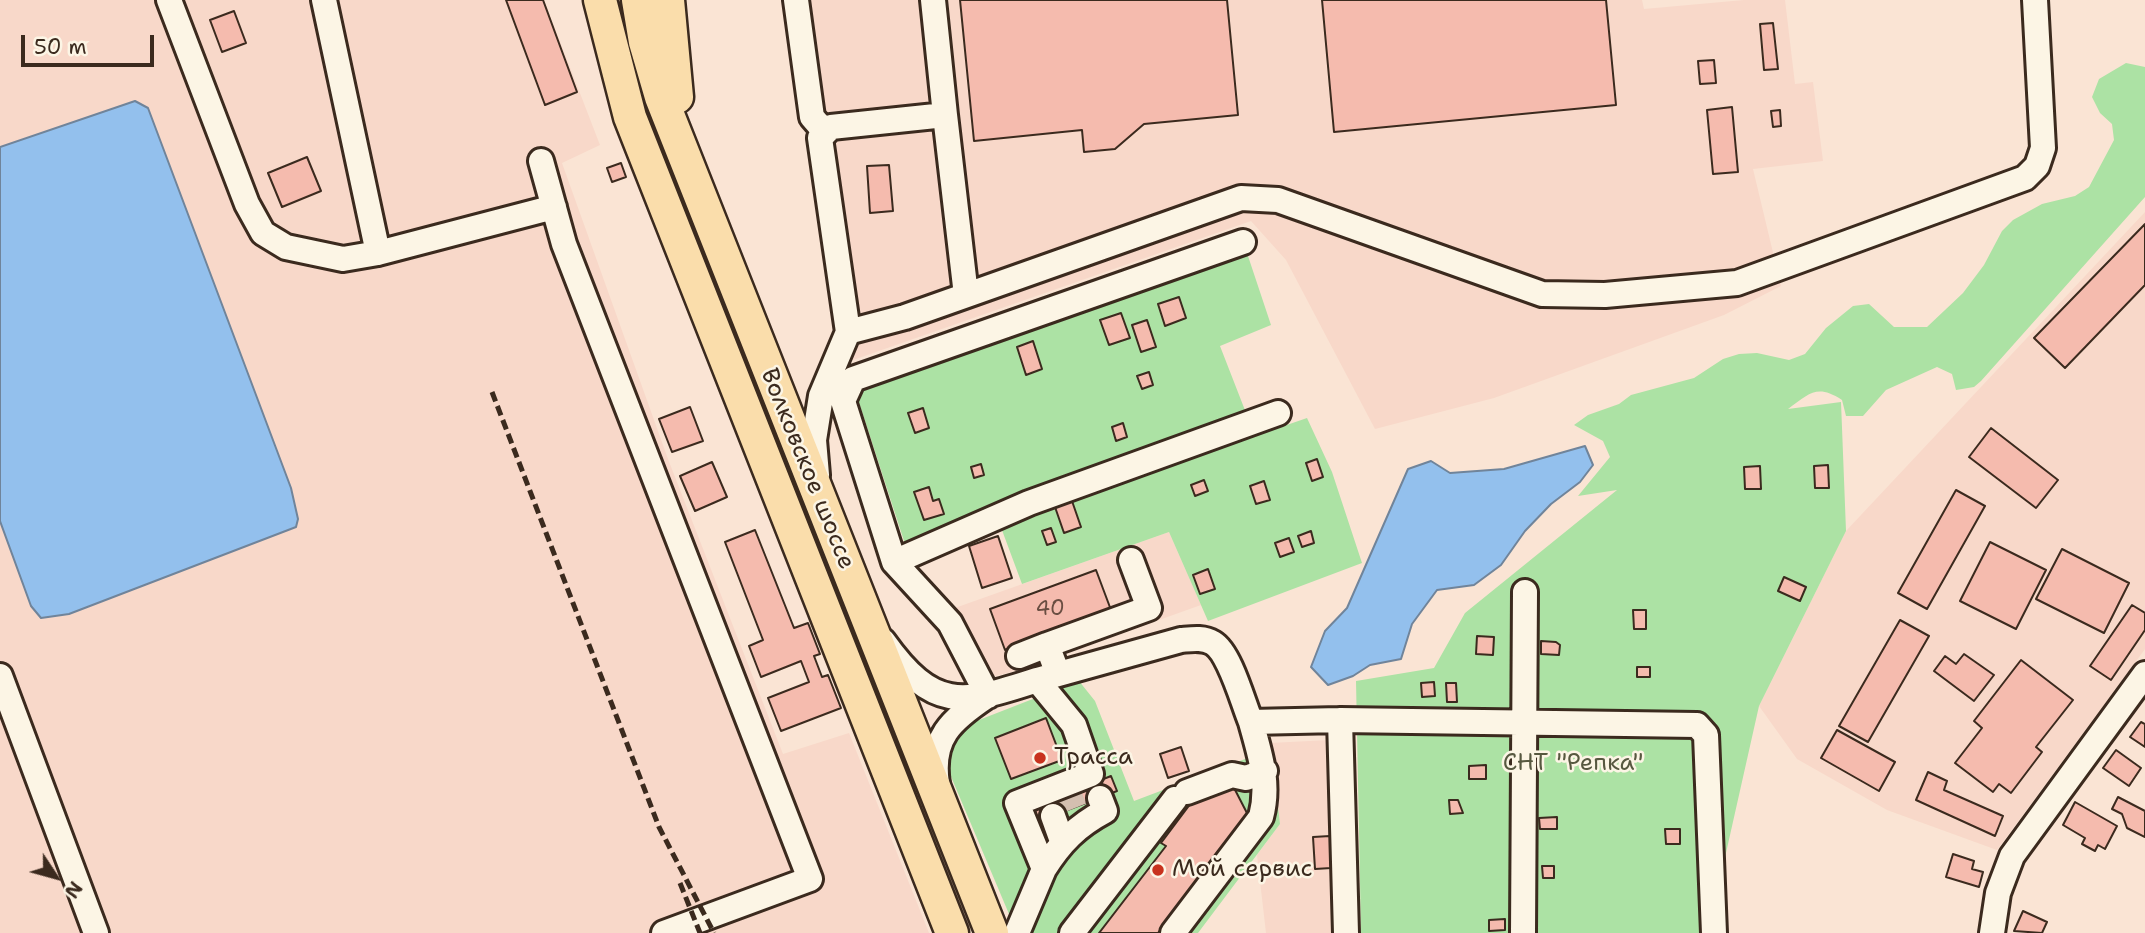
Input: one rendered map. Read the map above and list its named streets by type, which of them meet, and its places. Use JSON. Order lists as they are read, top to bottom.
{
  "streets": {
    "main road": ["Волковское шоссе"]
  },
  "parks": ["СНТ \"Репка\""],
  "places": ["Трасса", "Мой сервис"],
  "house_numbers": ["40"],
  "scale_bar": "50 m",
  "north": "bottom right"
}
